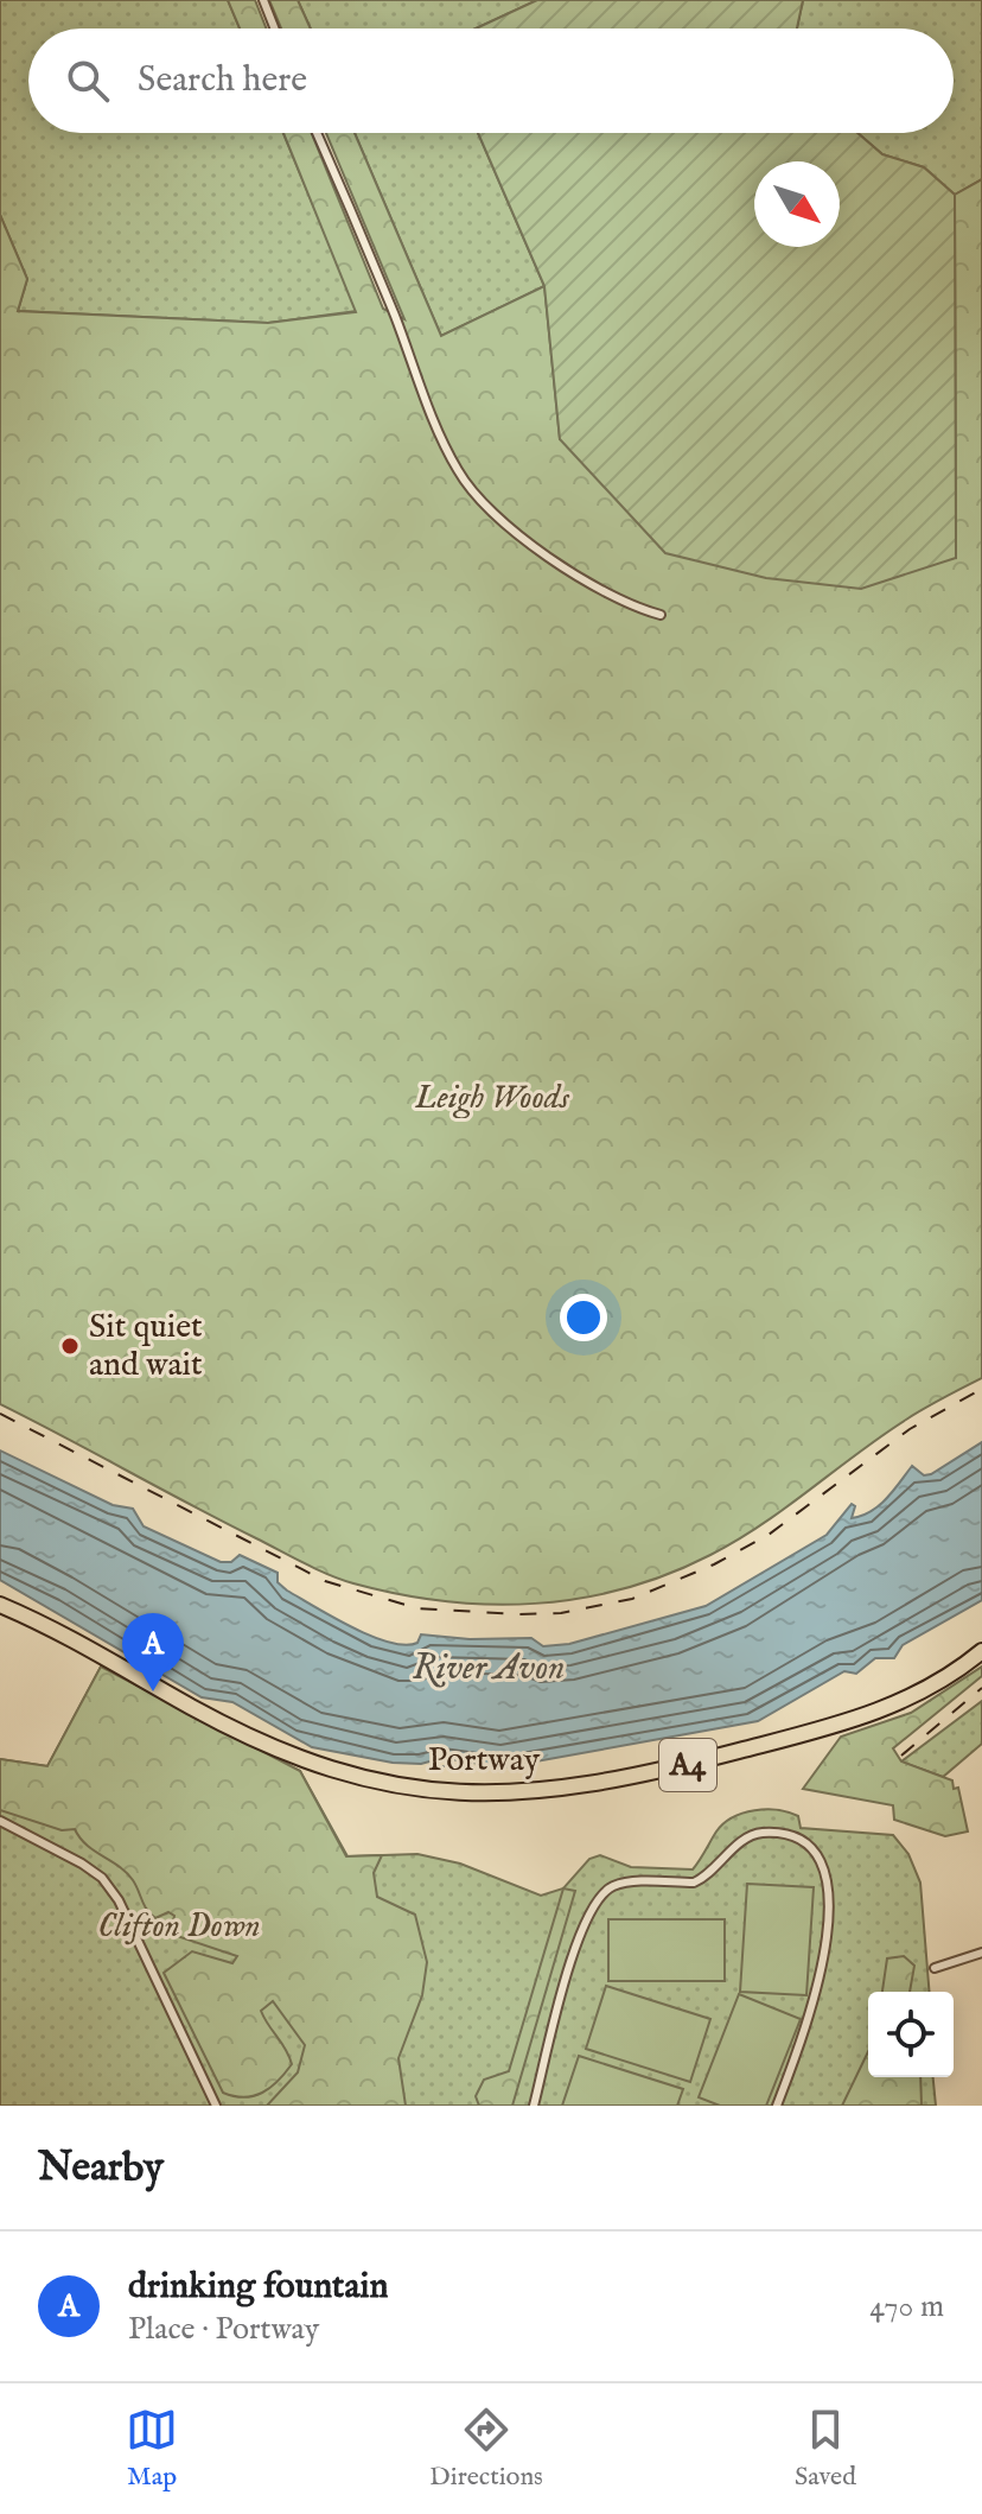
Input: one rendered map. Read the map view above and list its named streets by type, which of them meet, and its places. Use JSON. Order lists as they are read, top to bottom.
{
  "streets": {
    "highway": ["Portway", "A4"]
  },
  "water": ["River Avon"],
  "parks": ["Leigh Woods", "Clifton Down"],
  "places": ["Sit quiet and wait"],
  "north": "bottom right",
  "page": {
    "search": "Search here",
    "pins": "A",
    "heading": "Nearby",
    "list": [
      {
        "mark": "A",
        "name": "drinking fountain",
        "note": "Place · Portway",
        "value": "470 m"
      }
    ],
    "nav": ["Map", "Directions", "Saved"]
  }
}
